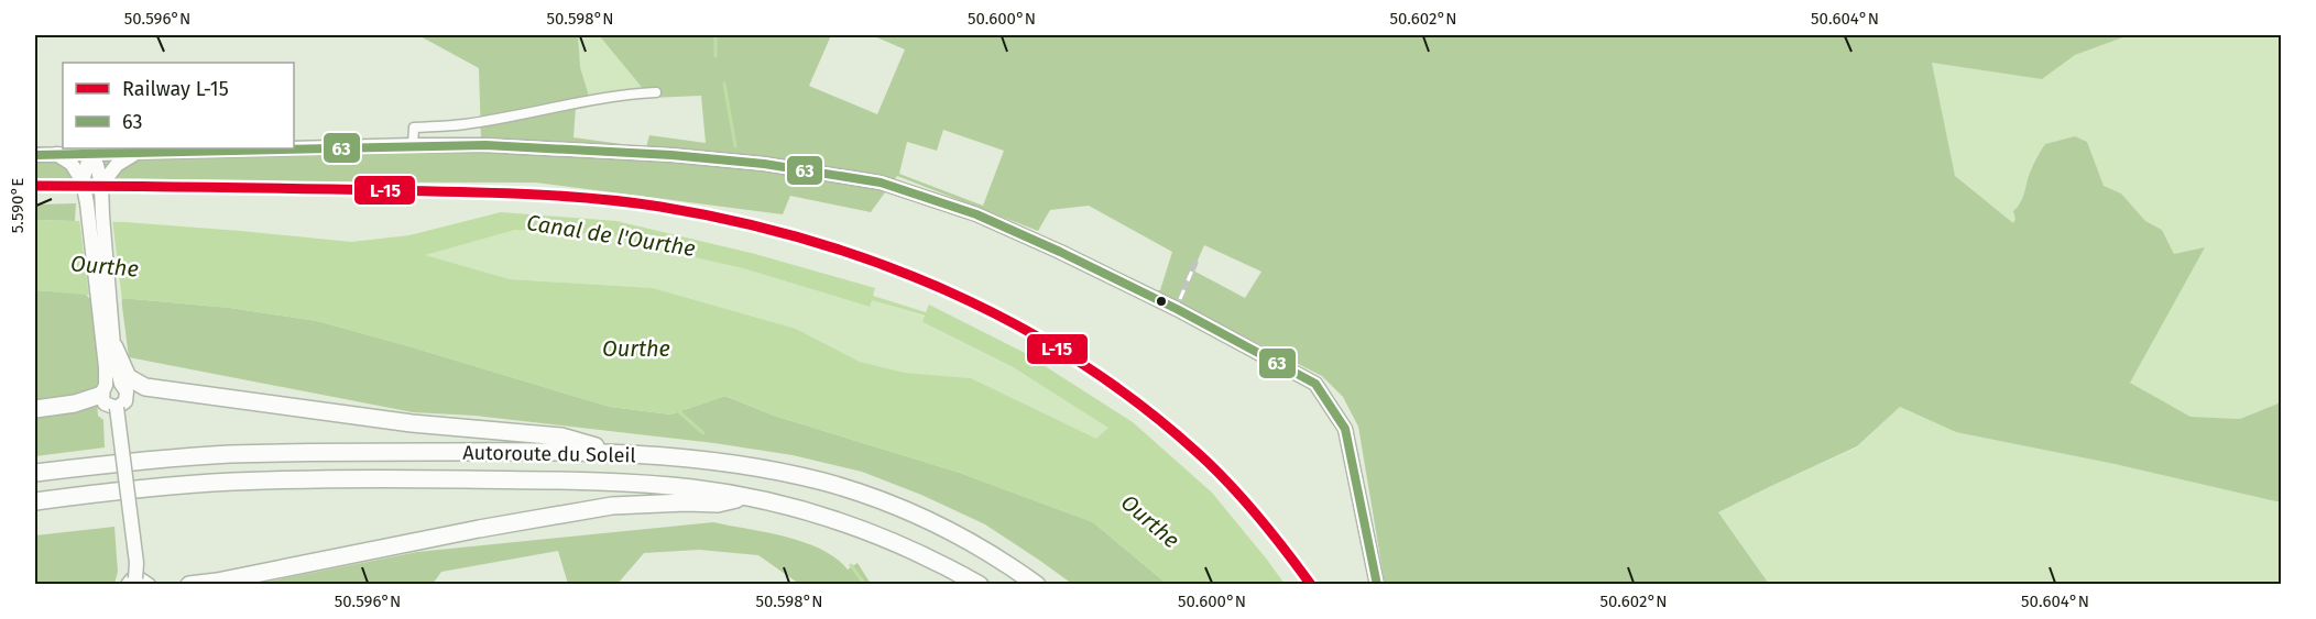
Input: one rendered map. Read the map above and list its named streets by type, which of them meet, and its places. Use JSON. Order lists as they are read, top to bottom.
{
  "streets": {
    "highway": ["Autoroute du Soleil"]
  },
  "water": ["Canal de l'Ourthe", "Ourthe"],
  "lines": ["transit line 63", "rail line L-15"],
  "legend": ["Railway L-15", "63"],
  "coordinates": [
    "50.596°N",
    "50.598°N",
    "50.600°N",
    "50.602°N",
    "50.604°N",
    "5.590°E"
  ]
}
